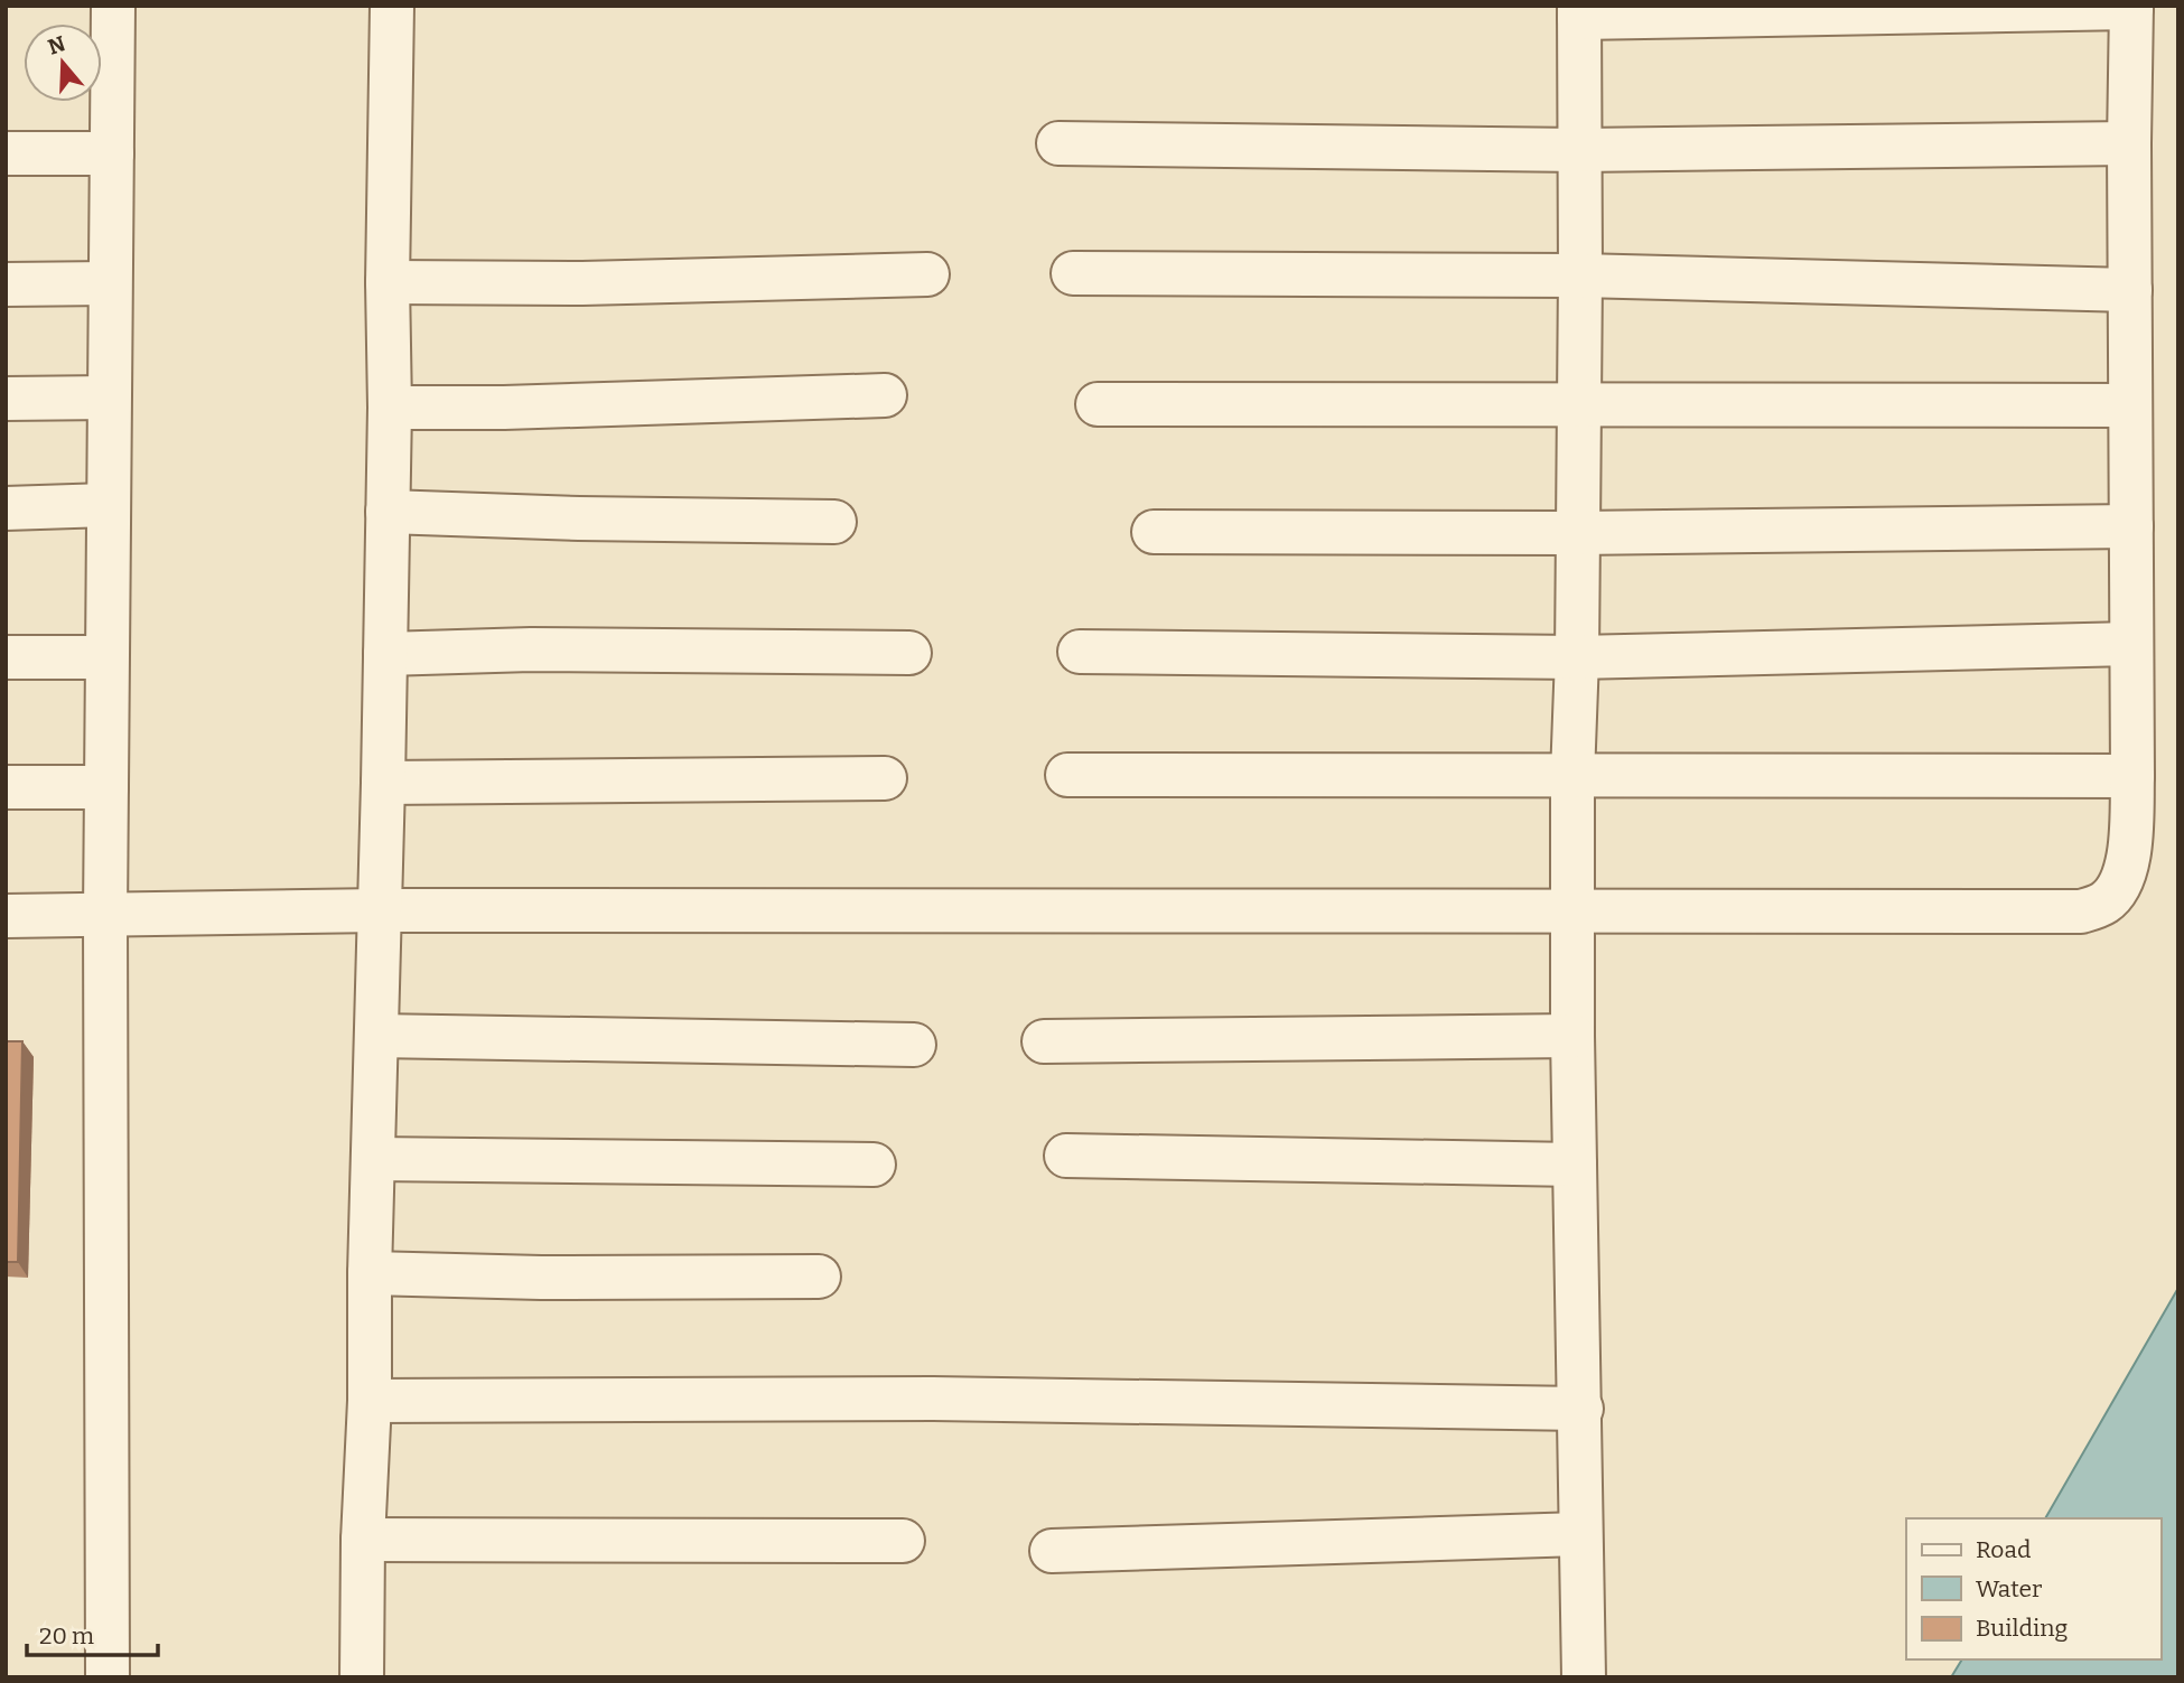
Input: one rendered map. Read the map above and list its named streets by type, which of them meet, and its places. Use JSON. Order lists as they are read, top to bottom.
{
  "legend": ["Road", "Water", "Building"],
  "scale_bar": "20 m",
  "north": "top"
}
